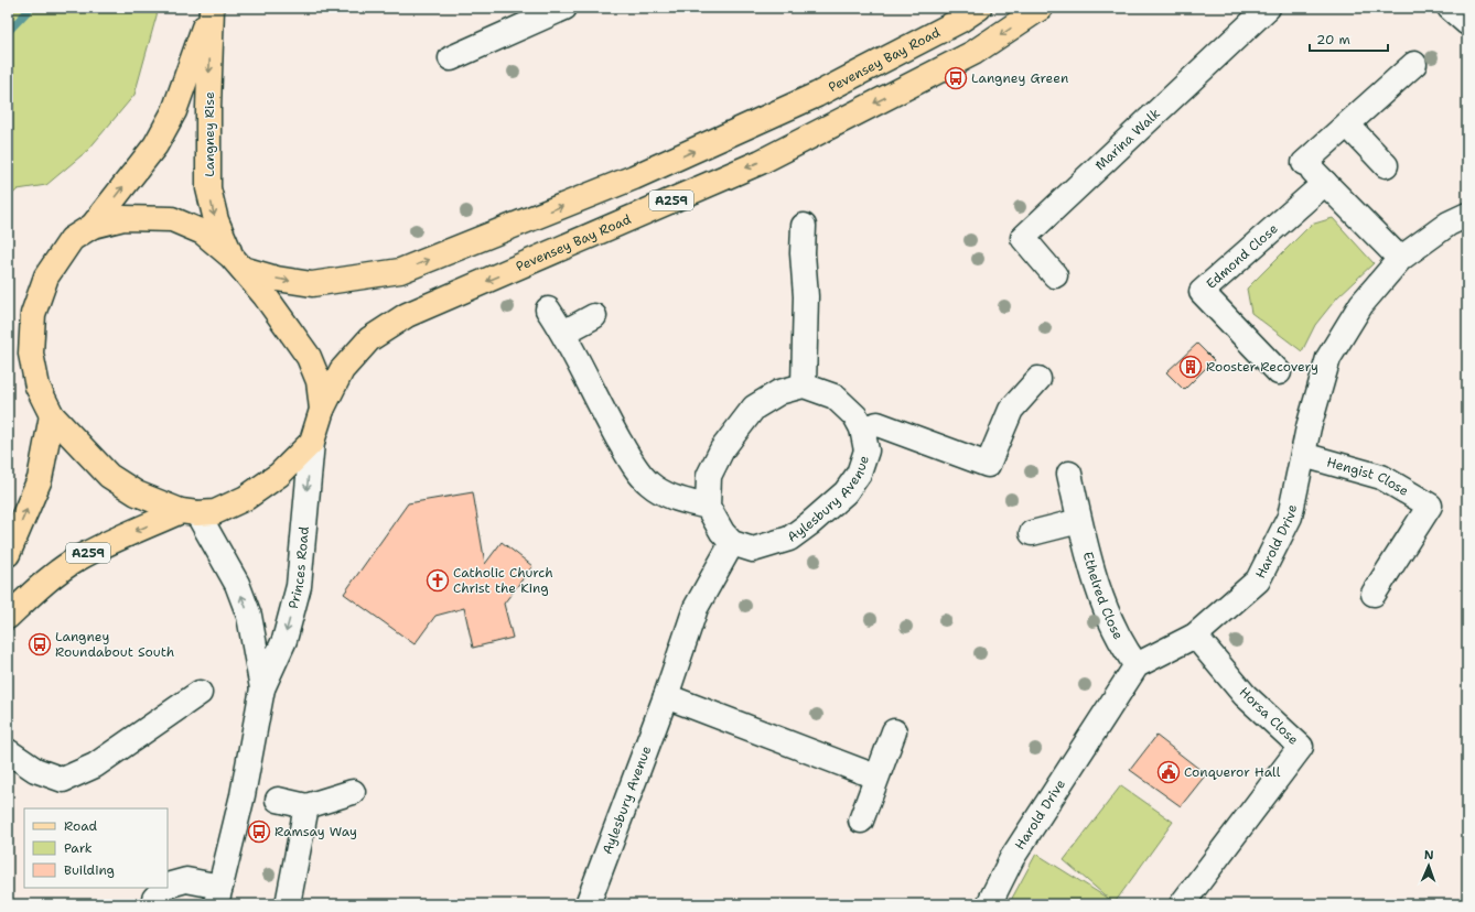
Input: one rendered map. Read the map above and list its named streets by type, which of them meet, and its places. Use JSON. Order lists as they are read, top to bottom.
{
  "streets": {
    "main road": ["Pevensey Bay Road", "Langney Rise", "A259"],
    "street": [
      "Marina Walk",
      "Edmond Close",
      "Hengist Close",
      "Aylesbury Avenue",
      "Harold Drive",
      "Princes Road",
      "Ethelred Close",
      "Horsa Close"
    ]
  },
  "crossings": [
    ["Pevensey Bay Road", "Langney Rise"],
    ["A259", "Princes Road"],
    ["Hengist Close", "Harold Drive"],
    ["Harold Drive", "Ethelred Close"],
    ["Harold Drive", "Horsa Close"]
  ],
  "places": {
    "bus stop": ["Langney Green", "Langney Roundabout South", "Ramsay Way"],
    "building": ["Rooster Recovery"],
    "church": ["Catholic Church Christ the King"],
    "public building": ["Conqueror Hall"]
  },
  "legend": ["Road", "Park", "Building"],
  "scale_bar": "20 m",
  "north": "top"
}
